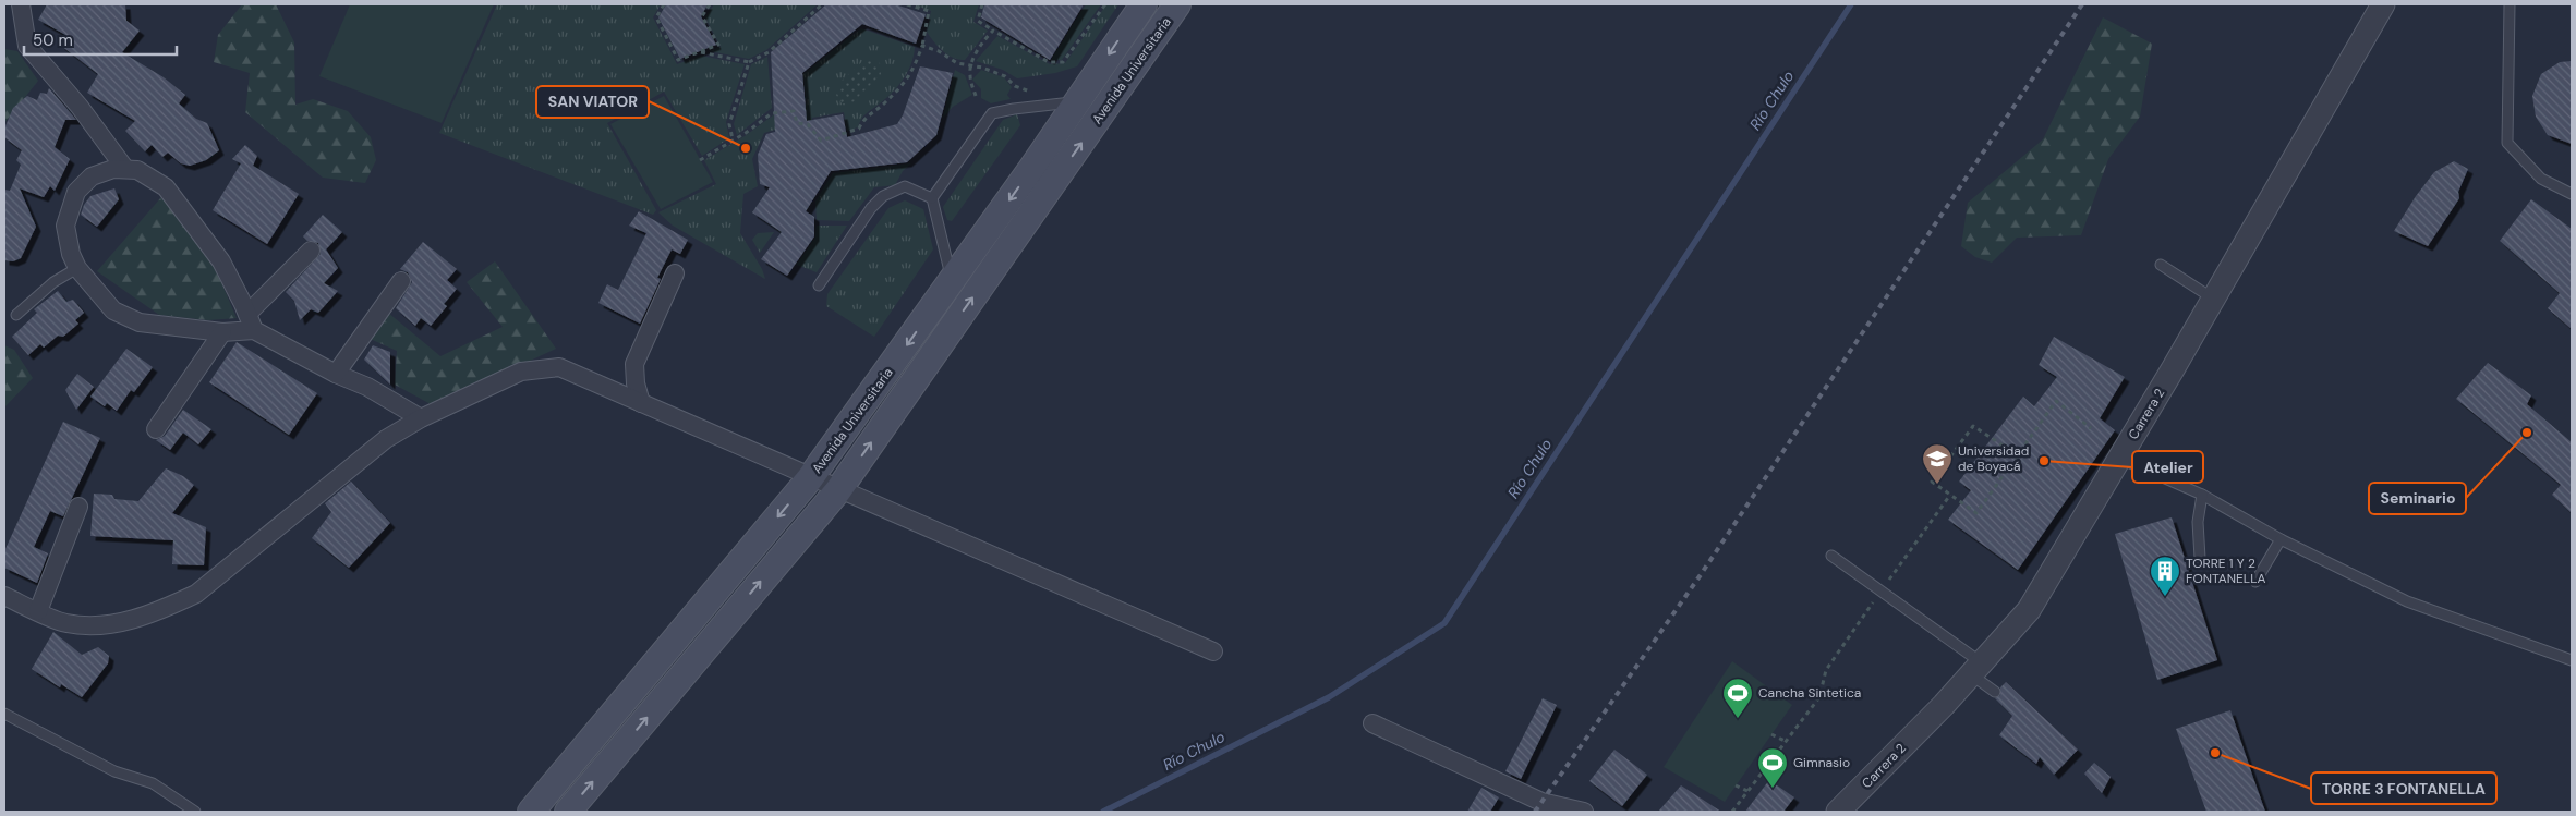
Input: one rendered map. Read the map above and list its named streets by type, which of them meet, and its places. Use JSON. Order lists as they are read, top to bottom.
{
  "streets": {
    "main road": ["Avenida Universitaria"],
    "street": ["Carrera 2"]
  },
  "water": ["Río Chulo"],
  "places": {
    "other": [
      "SAN VIATOR",
      "Seminario",
      "Atelier",
      "TORRE 3 FONTANELLA"
    ],
    "school or university": ["Universidad de Boyacá"],
    "building": ["TORRE 1 Y 2 FONTANELLA"],
    "sports": ["Cancha Sintetica", "Gimnasio"]
  },
  "scale_bar": "50 m"
}
